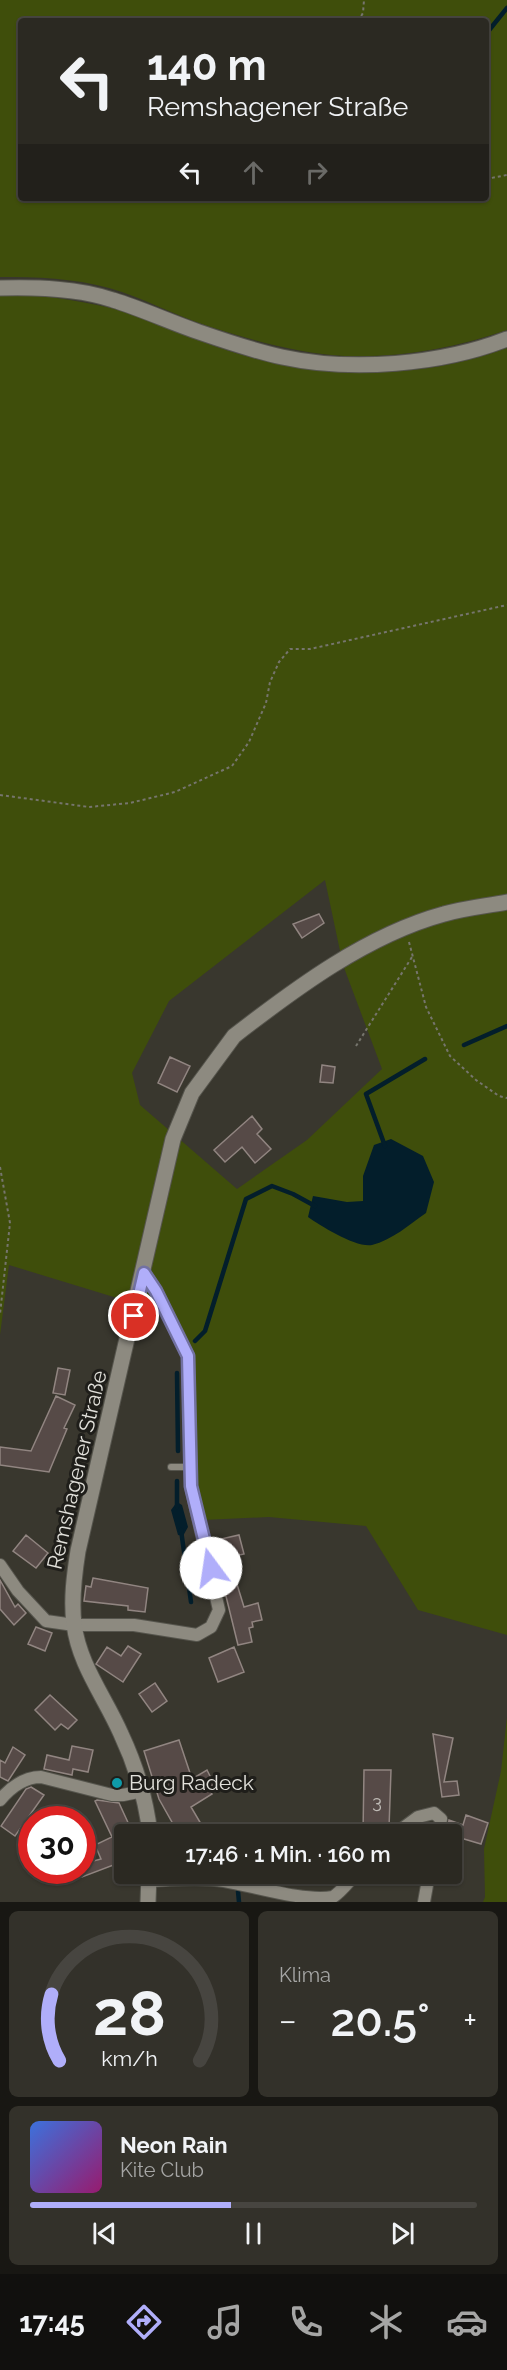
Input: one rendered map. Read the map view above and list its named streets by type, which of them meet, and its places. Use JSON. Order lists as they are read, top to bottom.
{
  "streets": {
    "street": ["Remshagener Straße"]
  },
  "places": ["Burg Radeck"],
  "house_numbers": ["3"],
  "page": {
    "turn": ["140 m", "Remshagener Straße"],
    "limit": "30",
    "trip": "17:46 · 1 Min. · 160 m",
    "tile": "Klima",
    "heat": ["−", "20.5°", "+"],
    "song": ["Neon Rain", "Kite Club"],
    "tabs": "17:45",
    "gauge": ["28", "km/h"]
  }
}
